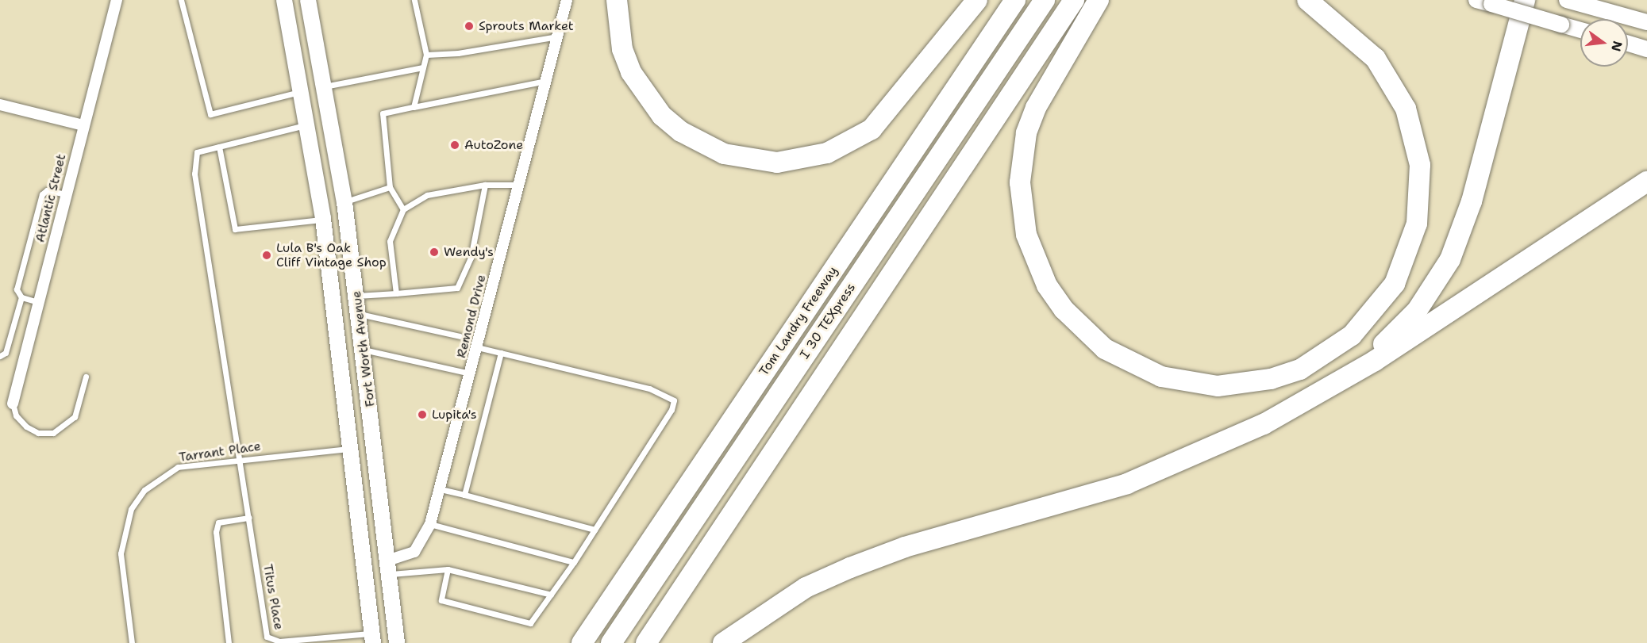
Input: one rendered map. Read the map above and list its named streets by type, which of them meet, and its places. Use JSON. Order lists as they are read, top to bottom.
{
  "streets": {
    "highway": ["Tom Landry Freeway", "I 30 TEXpress"],
    "main road": ["Fort Worth Avenue"],
    "street": ["Atlantic Street", "Remond Drive"],
    "lane": ["Tarrant Place", "Titus Place"]
  },
  "crossings": [
    ["Remond Drive", "Fort Worth Avenue"],
    ["Fort Worth Avenue", "Tarrant Place"],
    ["Fort Worth Avenue", "Titus Place"],
    ["Tarrant Place", "Titus Place"]
  ],
  "places": [
    "Sprouts Market",
    "AutoZone",
    "Wendy's",
    "Lula B's Oak Cliff Vintage Shop",
    "Lupita's"
  ],
  "north": "right"
}
